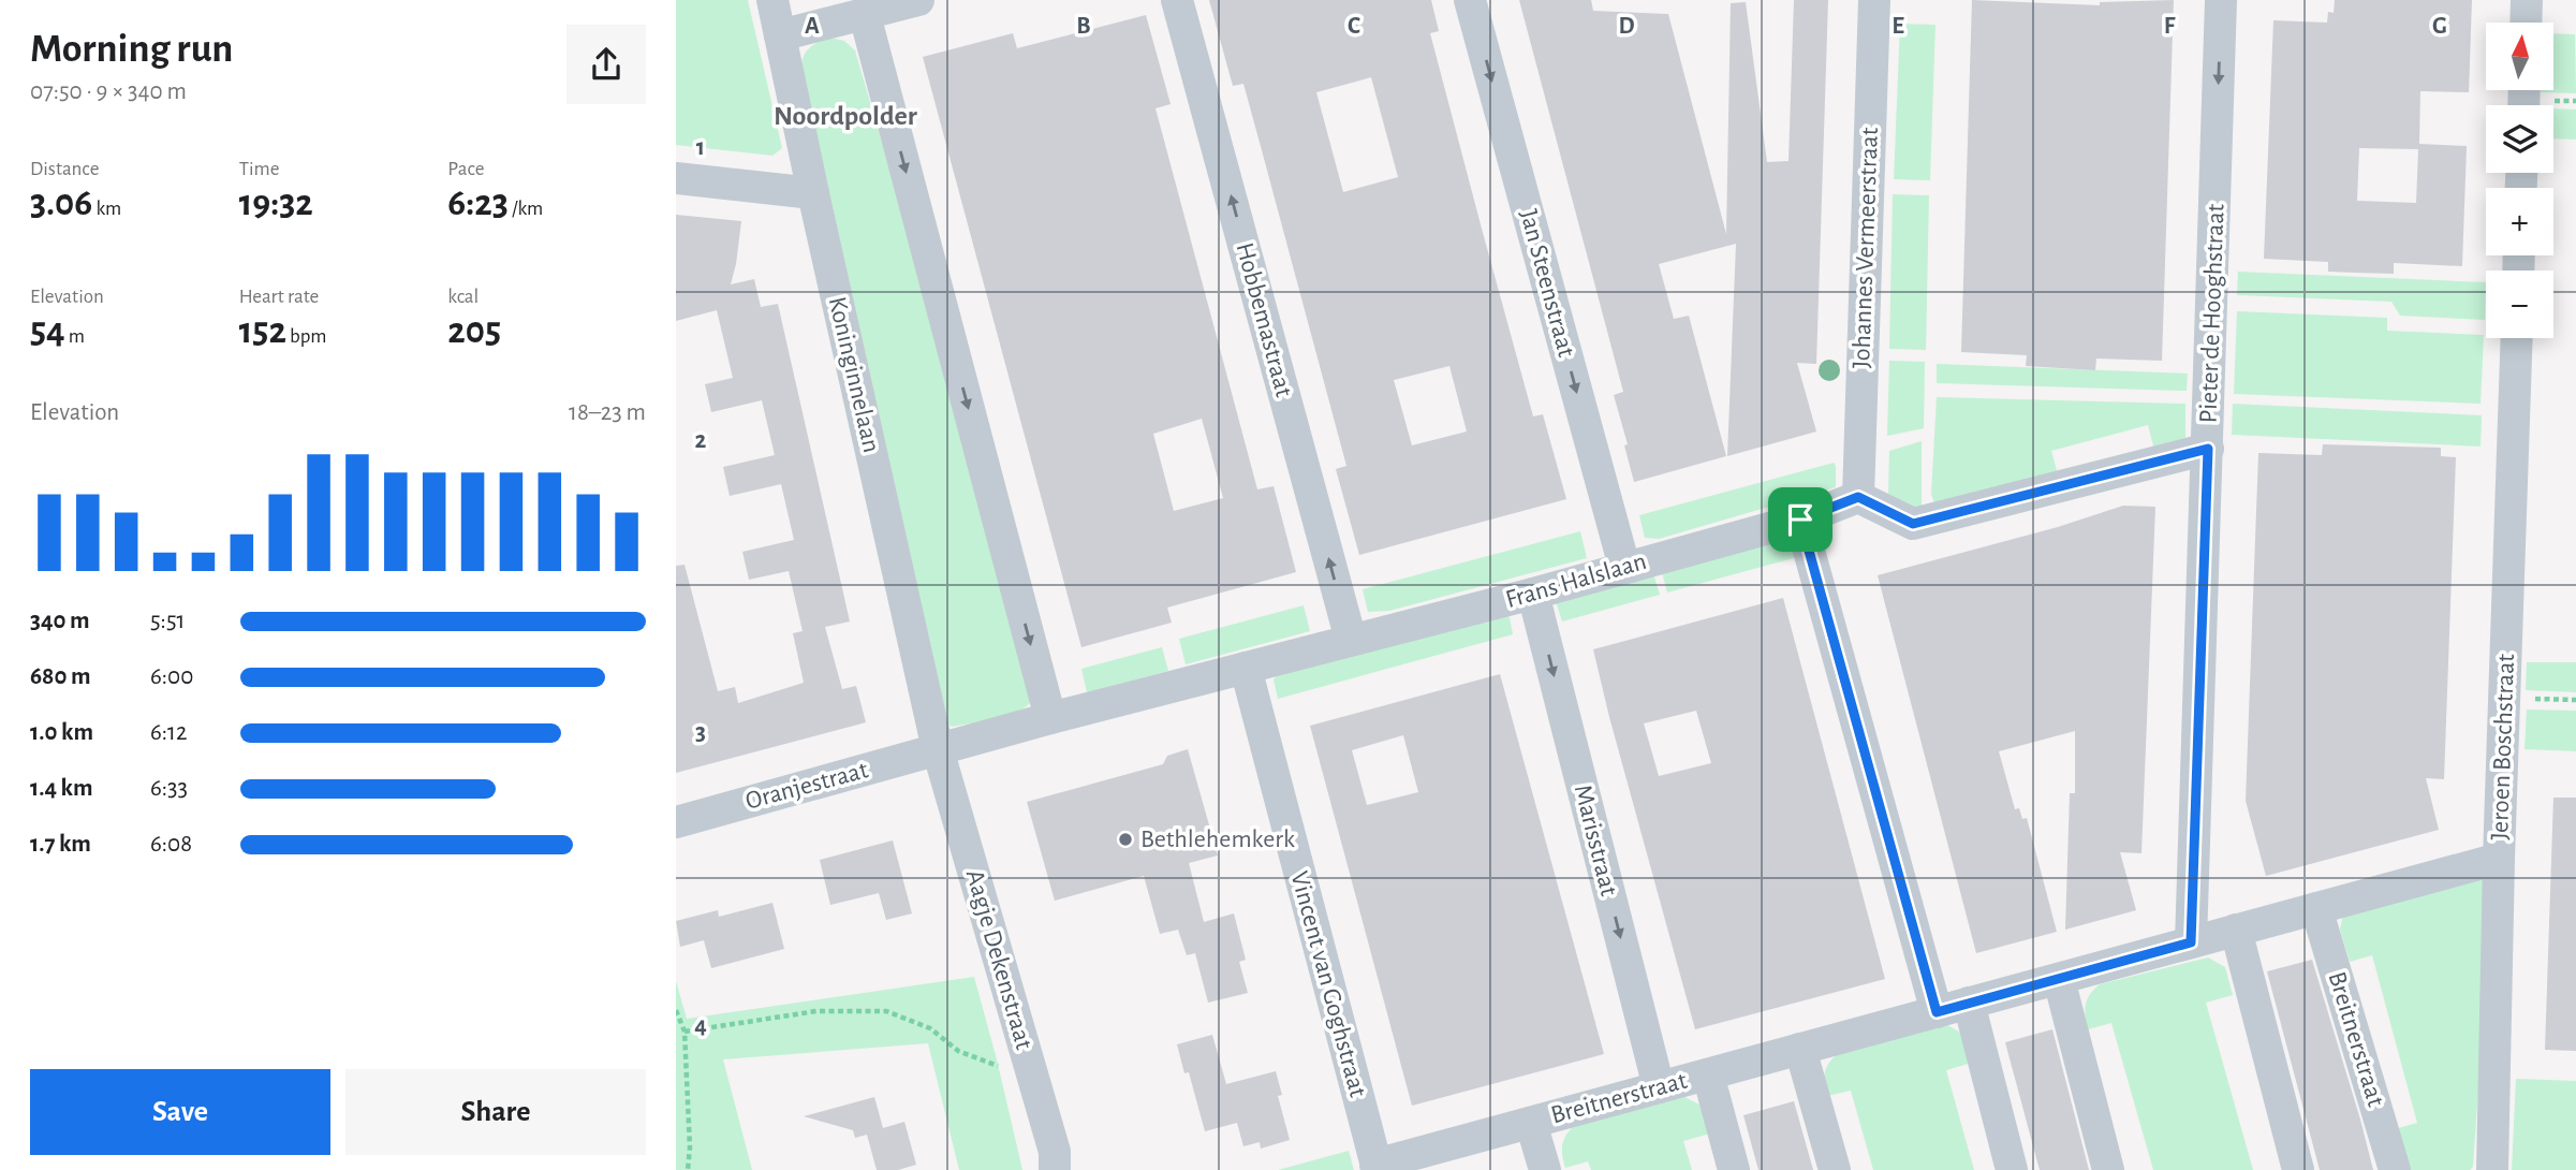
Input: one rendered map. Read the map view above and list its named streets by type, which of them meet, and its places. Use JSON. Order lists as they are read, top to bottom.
{
  "streets": {
    "street": [
      "Johannes Vermeerstraat",
      "Jan Steenstraat",
      "Pieter de Hooghstraat",
      "Hobbemastraat",
      "Koninginnelaan",
      "Frans Halslaan",
      "Jeroen Boschstraat",
      "Oranjestraat",
      "Marisstraat",
      "Aagje Dekenstraat",
      "Vincent van Goghstraat",
      "Breitnerstraat"
    ]
  },
  "crossings": [
    ["Johannes Vermeerstraat", "Frans Halslaan"],
    ["Jan Steenstraat", "Frans Halslaan"],
    ["Pieter de Hooghstraat", "Breitnerstraat"],
    ["Hobbemastraat", "Frans Halslaan"],
    ["Koninginnelaan", "Frans Halslaan"],
    ["Koninginnelaan", "Oranjestraat"],
    ["Koninginnelaan", "Aagje Dekenstraat"],
    ["Frans Halslaan", "Oranjestraat"],
    ["Frans Halslaan", "Marisstraat"],
    ["Frans Halslaan", "Aagje Dekenstraat"],
    ["Frans Halslaan", "Vincent van Goghstraat"],
    ["Jeroen Boschstraat", "Breitnerstraat"],
    ["Oranjestraat", "Aagje Dekenstraat"],
    ["Marisstraat", "Breitnerstraat"],
    ["Vincent van Goghstraat", "Breitnerstraat"]
  ],
  "one_way": ["Jan Steenstraat", "Pieter de Hooghstraat", "Hobbemastraat"],
  "districts": ["Noordpolder"],
  "places": ["Bethlehemkerk"],
  "north": "top",
  "page": {
    "heading": ["Morning run", "07:50 · 9 × 340 m"],
    "map_buttons": ["+", "−"],
    "stats": [
      ["Distance", "3.06 km"],
      ["Time", "19:32"],
      ["Pace", "6:23 /km"],
      ["Elevation", "54 m"],
      ["Heart rate", "152 bpm"],
      ["kcal", "205"]
    ],
    "chart": ["Elevation", "18–23 m"],
    "list": [
      {
        "name": "340 m",
        "note": "5:51"
      },
      {
        "name": "680 m",
        "note": "6:00"
      },
      {
        "name": "1.0 km",
        "note": "6:12"
      },
      {
        "name": "1.4 km",
        "note": "6:33"
      },
      {
        "name": "1.7 km",
        "note": "6:08"
      }
    ],
    "buttons": ["Save", "Share"]
  },
  "grid": {
    "columns": [
      "A",
      "B",
      "C",
      "D",
      "E",
      "F",
      "G"
    ],
    "rows": [
      "1",
      "2",
      "3",
      "4"
    ]
  }
}
